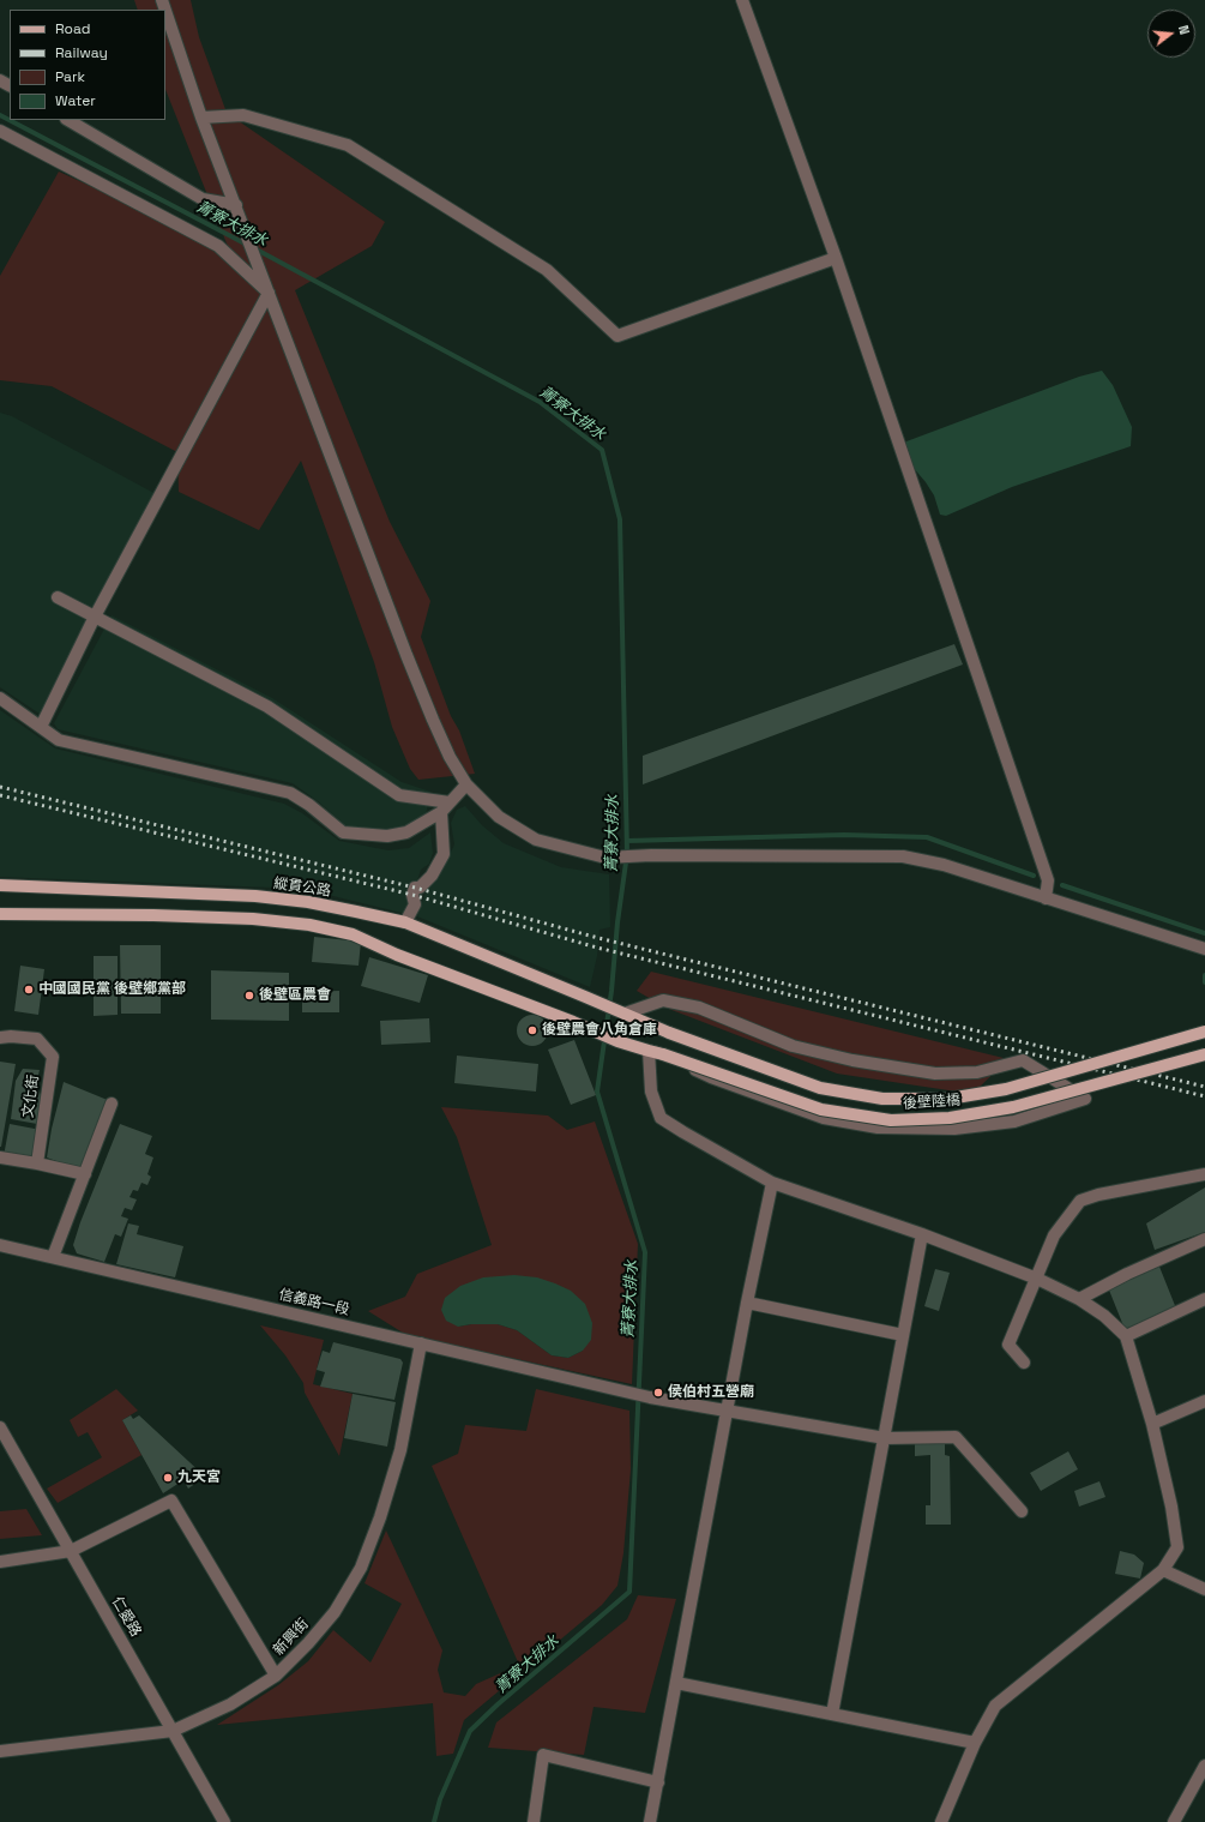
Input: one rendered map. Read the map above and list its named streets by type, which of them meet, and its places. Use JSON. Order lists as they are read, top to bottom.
{
  "streets": {
    "main road": ["縱貫公路", "後壁陸橋"],
    "street": [
      "文化街",
      "信義路一段",
      "仁愛路",
      "新興街"
    ]
  },
  "crossings": [
    ["縱貫公路", "後壁陸橋"],
    ["信義路一段", "新興街"],
    ["仁愛路", "新興街"]
  ],
  "water": ["菁寮大排水"],
  "places": [
    "中國國民黨 後壁鄉黨部",
    "後壁區農會",
    "後壁農會八角倉庫",
    "侯伯村五營廟",
    "九天宮"
  ],
  "legend": [
    "Road",
    "Railway",
    "Park",
    "Water"
  ],
  "north": "right"
}
